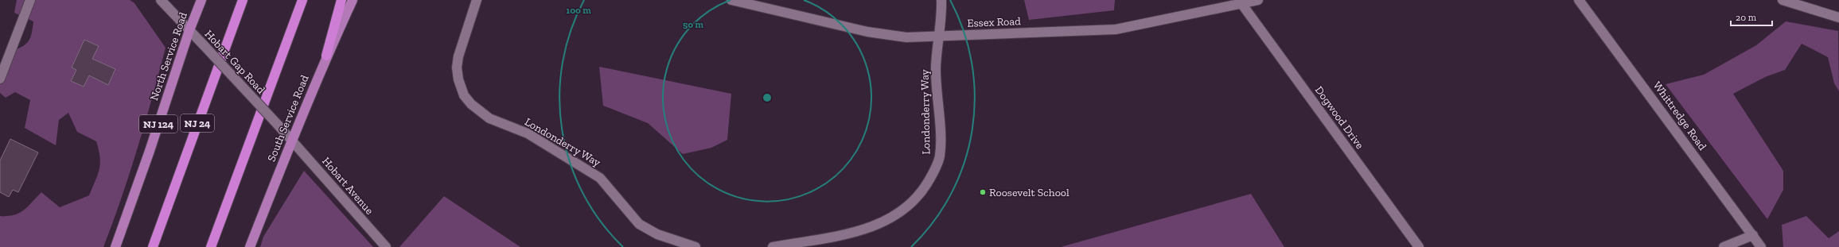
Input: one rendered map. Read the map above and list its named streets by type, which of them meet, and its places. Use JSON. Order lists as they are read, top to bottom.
{
  "streets": {
    "highway": ["NJ 24"],
    "main road": ["North Service Road", "South Service Road", "NJ 124"],
    "street": [
      "Essex Road",
      "Hobart Gap Road",
      "Londonderry Way",
      "Whittredge Road",
      "Dogwood Drive",
      "Hobart Avenue"
    ]
  },
  "crossings": [
    ["Essex Road", "Londonderry Way"],
    ["Essex Road", "Dogwood Drive"],
    ["North Service Road", "Hobart Gap Road"],
    ["Hobart Gap Road", "South Service Road"],
    ["Hobart Gap Road", "Hobart Avenue"],
    ["South Service Road", "Hobart Avenue"]
  ],
  "places": ["Roosevelt School"],
  "scale_bar": "20 m",
  "rings": ["100 m", "50 m"]
}
